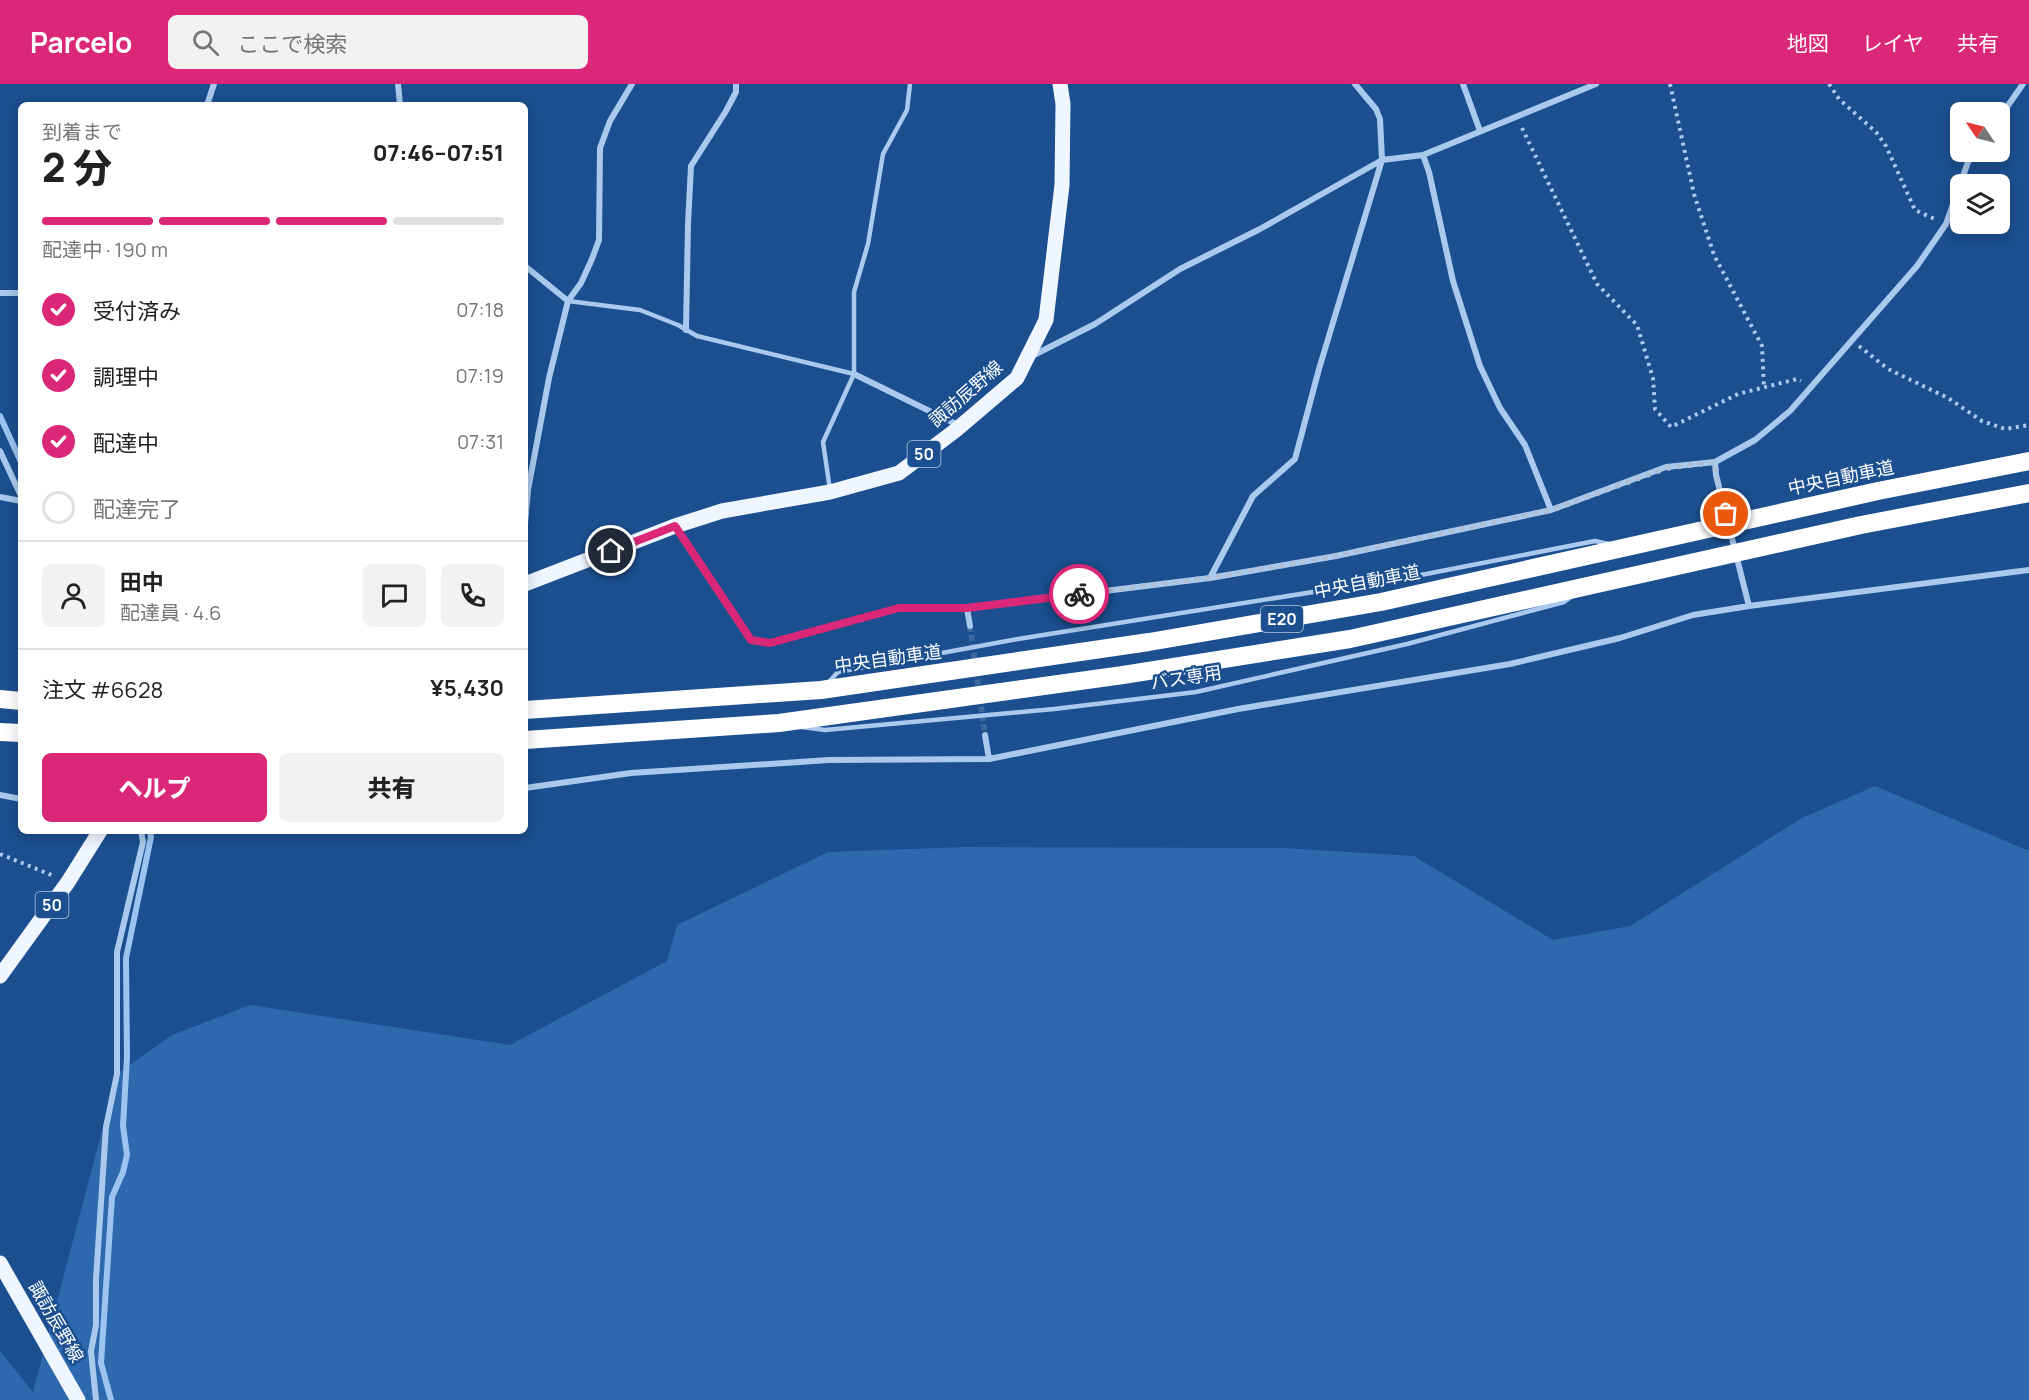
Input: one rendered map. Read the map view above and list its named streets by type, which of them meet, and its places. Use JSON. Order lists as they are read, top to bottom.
{
  "streets": {
    "highway": ["中央自動車道", "E20"],
    "main road": ["諏訪辰野線", "50"],
    "lane": ["バス専用"]
  },
  "crossings": [
    ["E20", "バス専用"]
  ],
  "north": "top left",
  "page": {
    "header": "Parcelo",
    "search": "ここで検索",
    "nav": ["地図", "レイヤ", "共有"],
    "heading": ["2 分", "到着まで", "07:46–07:51"],
    "panel": [
      "田中",
      "配達員 · 4.6",
      "注文 #6628",
      "¥5,430"
    ],
    "bar": "配達中 · 190 m",
    "list": [
      ["受付済み", "07:18"],
      ["調理中", "07:19"],
      ["配達中", "07:31"],
      "配達完了"
    ],
    "buttons": ["ヘルプ", "共有"]
  }
}
